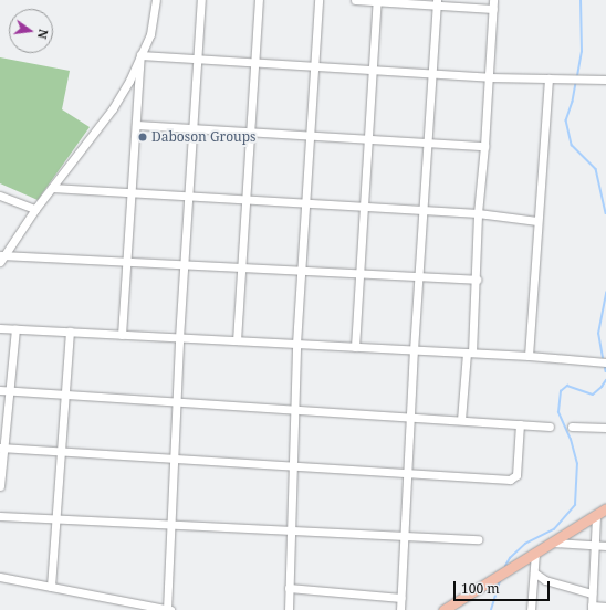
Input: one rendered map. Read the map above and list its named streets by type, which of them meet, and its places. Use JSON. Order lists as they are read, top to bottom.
{
  "places": ["Daboson Groups"],
  "scale_bar": "100 m",
  "north": "right"
}
